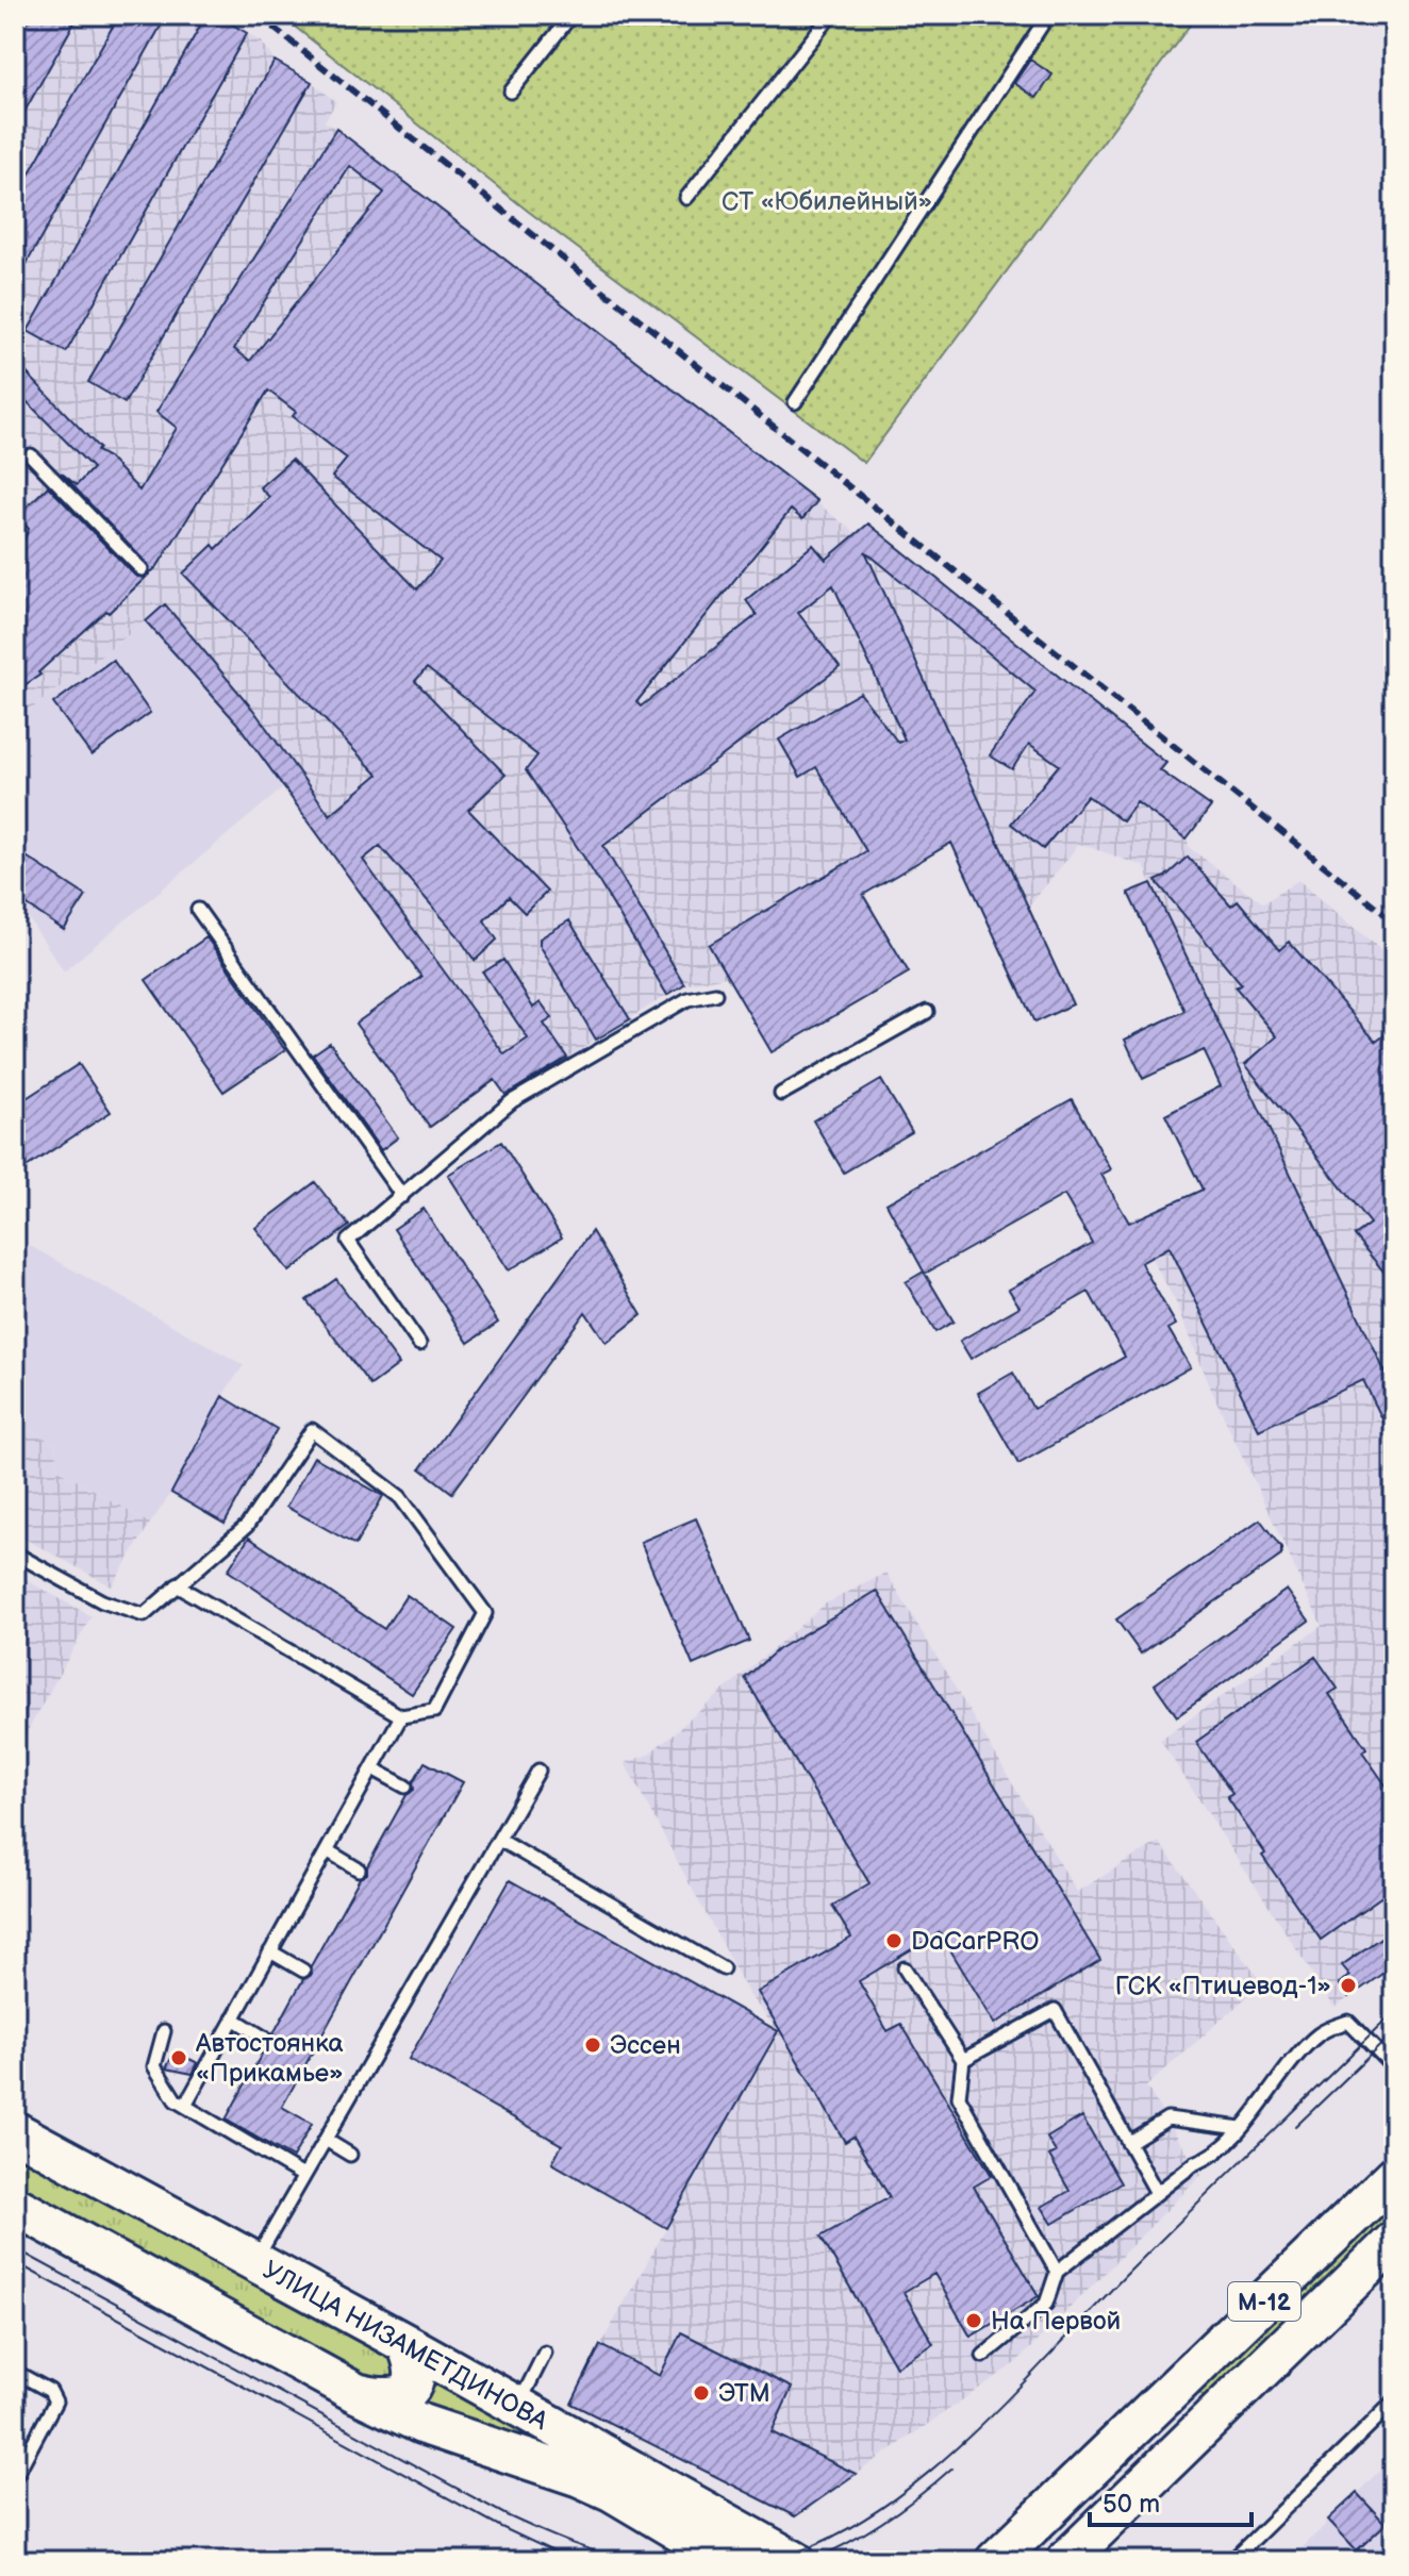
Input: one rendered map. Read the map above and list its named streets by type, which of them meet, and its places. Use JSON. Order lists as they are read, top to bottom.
{
  "streets": {
    "main road": ["М-12", "УЛИЦА НИЗАМЕТДИНОВА"]
  },
  "parks": ["СТ «Юбилейный»"],
  "places": [
    "DaCarPRO",
    "ГСК «Птицевод-1»",
    "Эссен",
    "Автостоянка «Прикамье»",
    "На Первой",
    "ЭТМ"
  ],
  "scale_bar": "50 m"
}
